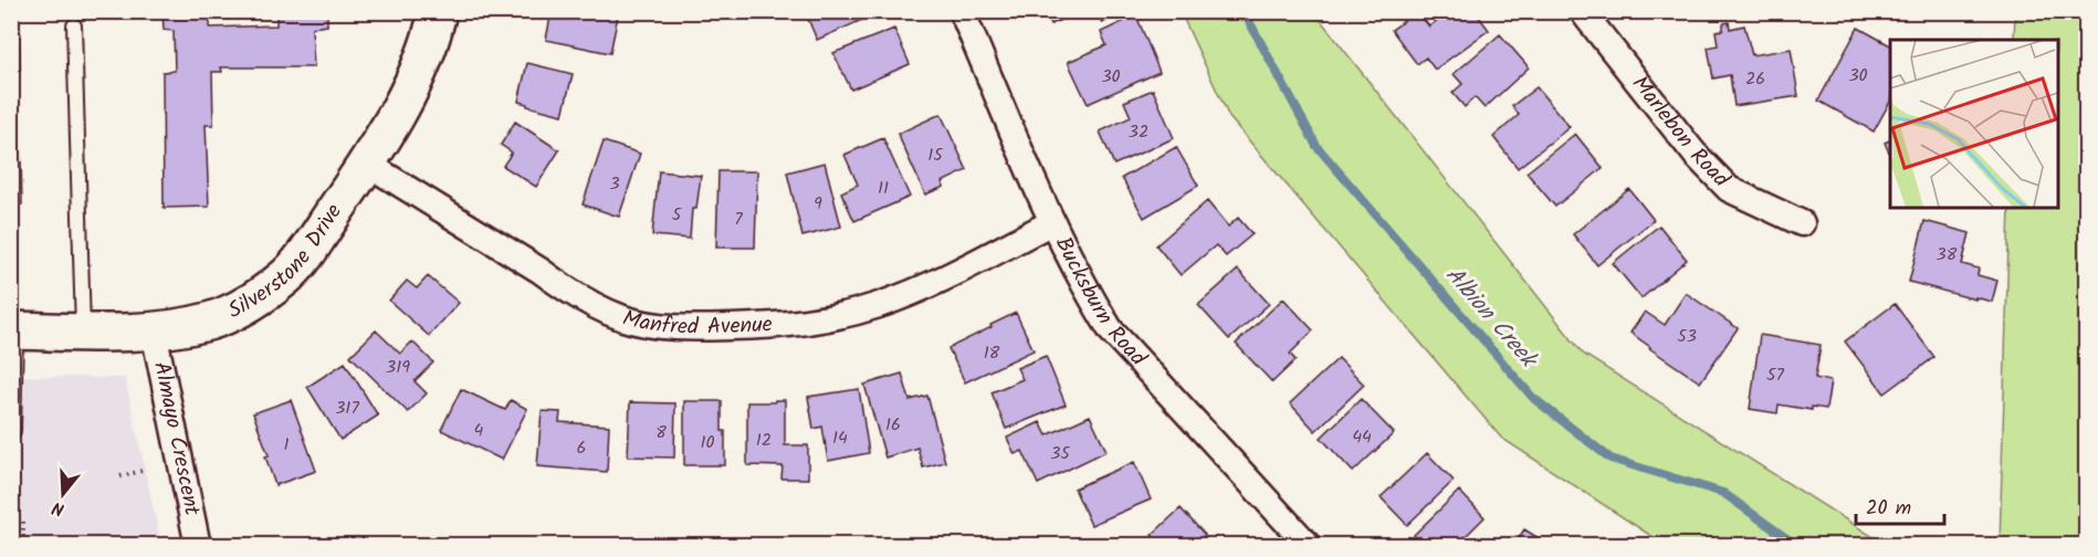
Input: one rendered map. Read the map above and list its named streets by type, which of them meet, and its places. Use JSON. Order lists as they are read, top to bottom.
{
  "streets": {
    "street": [
      "Marlebon Road",
      "Silverstone Drive",
      "Bucksburn Road",
      "Manfred Avenue",
      "Almayo Crescent"
    ]
  },
  "crossings": [
    ["Silverstone Drive", "Manfred Avenue"],
    ["Silverstone Drive", "Almayo Crescent"],
    ["Bucksburn Road", "Manfred Avenue"]
  ],
  "water": ["Albion Creek"],
  "house_numbers": [
    "30",
    "30",
    "26",
    "32",
    "15",
    "3",
    "11",
    "9",
    "5",
    "7",
    "38",
    "53",
    "18",
    "319",
    "57",
    "317",
    "16",
    "4",
    "8",
    "44",
    "14",
    "12",
    "10",
    "1",
    "6",
    "35"
  ],
  "scale_bar": "20 m",
  "north": "bottom"
}
